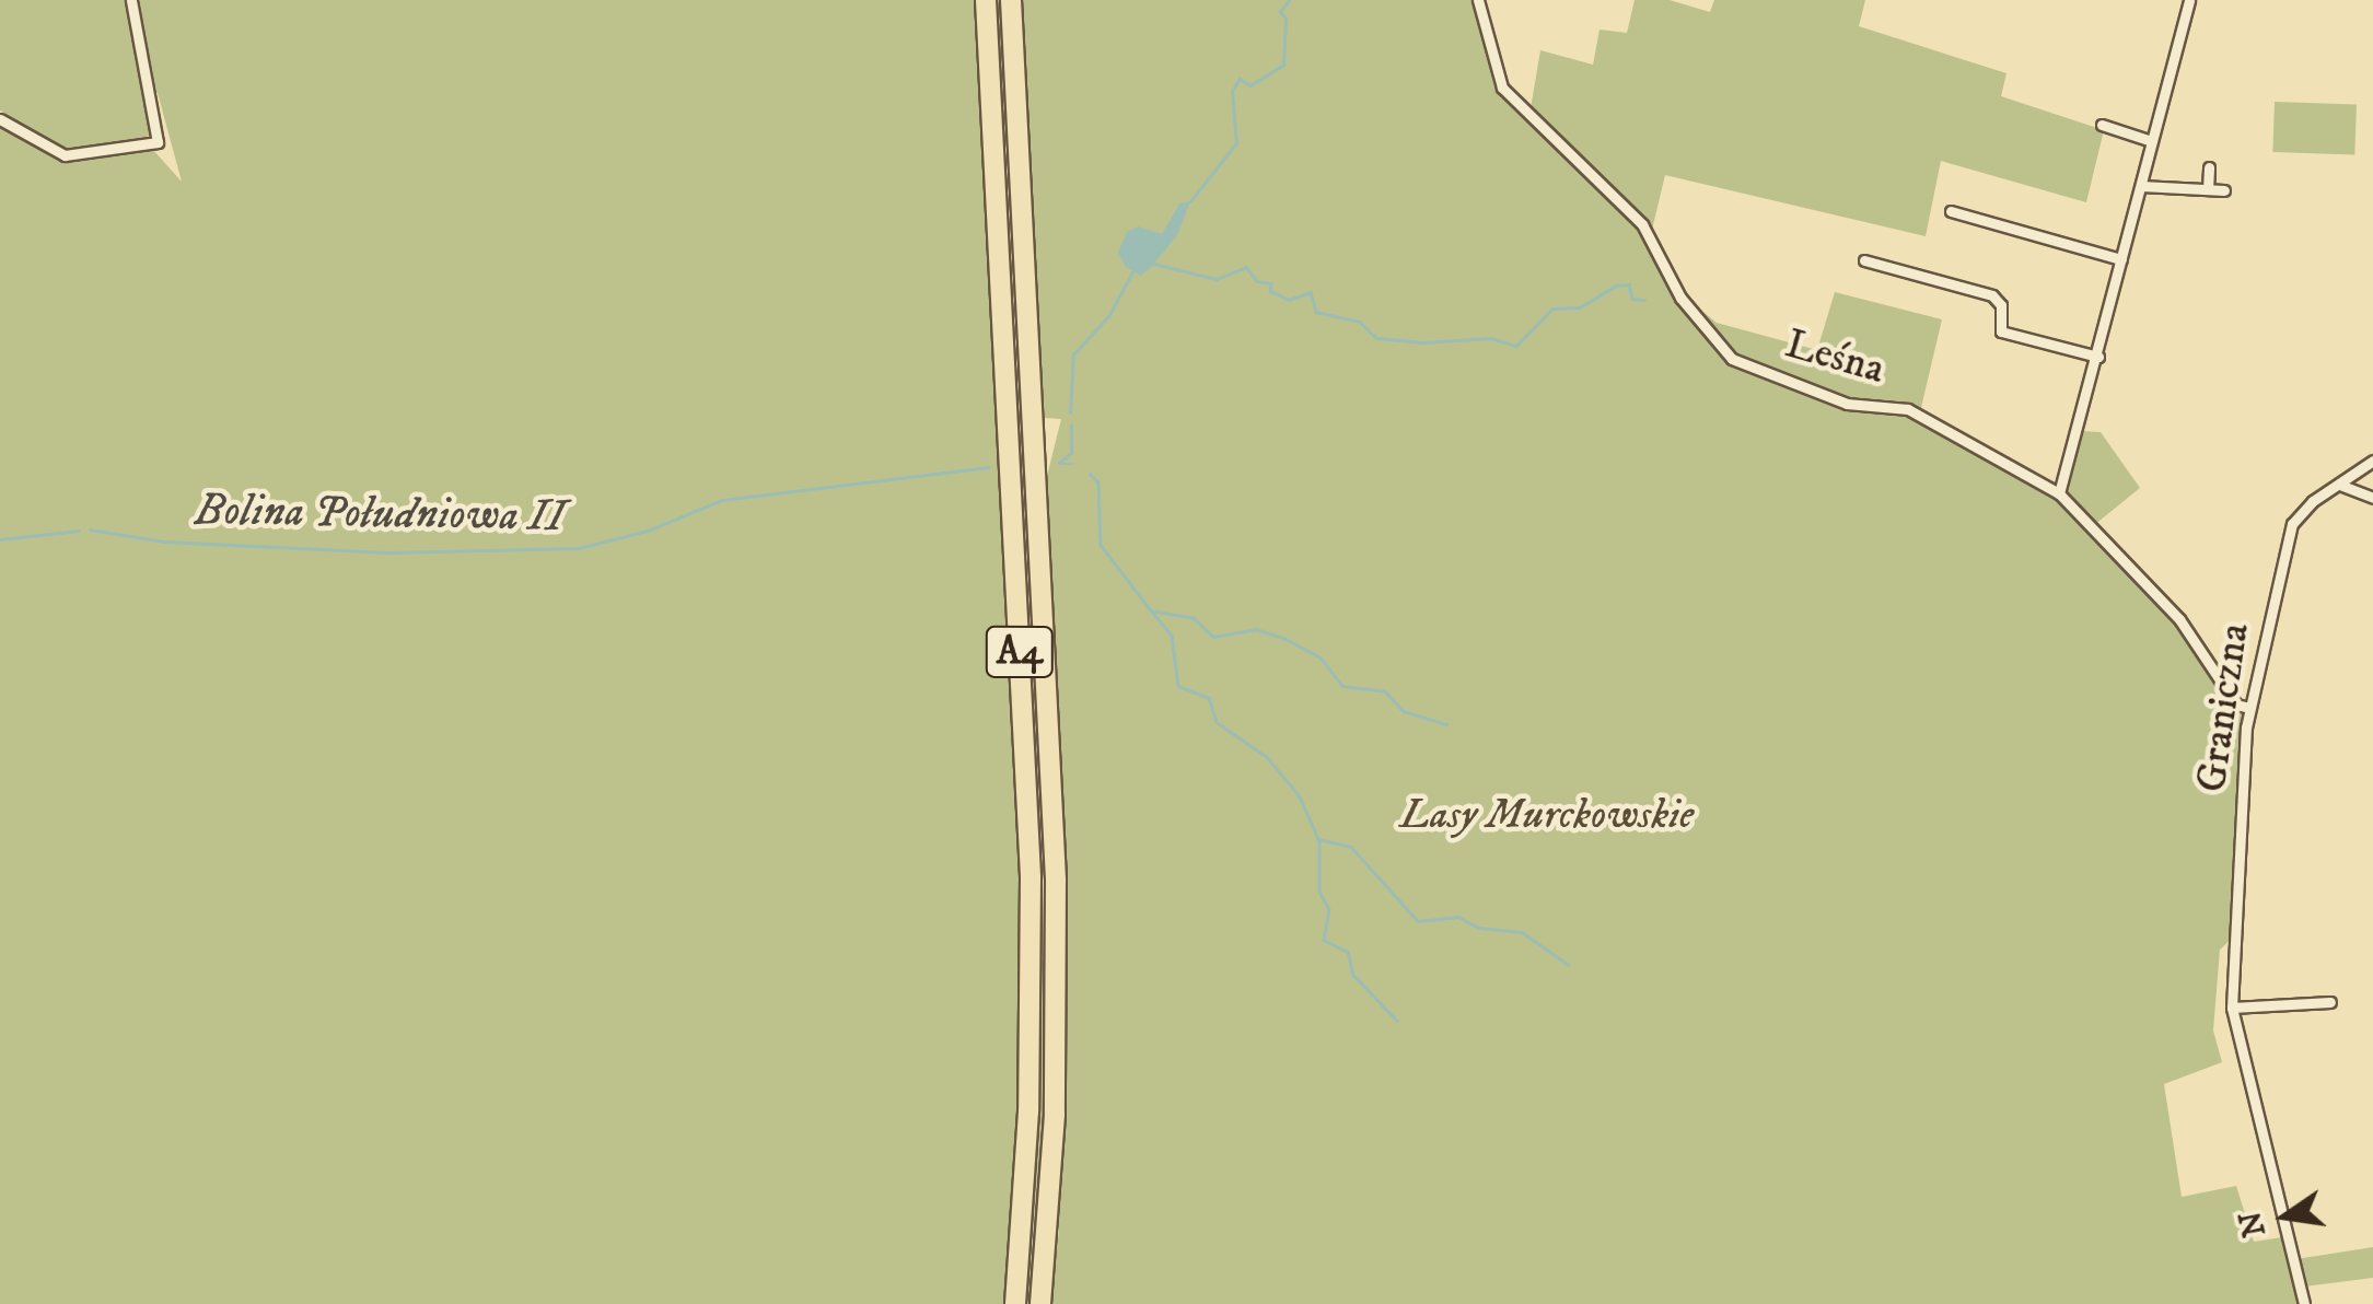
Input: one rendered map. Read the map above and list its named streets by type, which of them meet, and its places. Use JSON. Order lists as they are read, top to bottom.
{
  "streets": {
    "highway": ["A4"],
    "street": ["Leśna", "Graniczna"]
  },
  "crossings": [
    ["Leśna", "Graniczna"]
  ],
  "water": ["Bolina Południowa II"],
  "parks": ["Lasy Murckowskie"],
  "north": "left"
}
